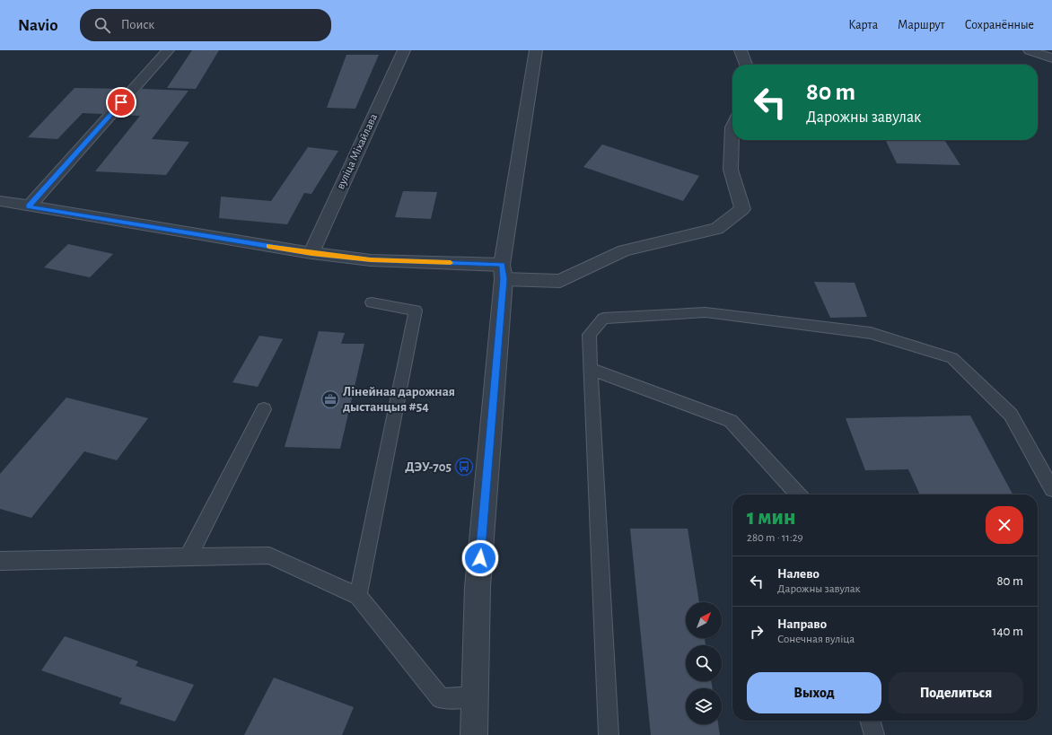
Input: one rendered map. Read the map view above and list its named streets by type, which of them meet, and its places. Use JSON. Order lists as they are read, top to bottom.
{
  "streets": {
    "street": ["вуліца Міхайлава"]
  },
  "places": {
    "office": ["Лінейная дарожная дыстанцыя #54"],
    "bus stop": ["ДЭУ-705"]
  },
  "north": "top right",
  "page": {
    "header": "Navio",
    "search": "Поиск",
    "nav": ["Карта", "Маршрут", "Сохранённые"],
    "turn": ["80 m", "Дарожны завулак"],
    "heading": ["1 мин", "280 m · 11:29"],
    "list": [
      {
        "name": "Налево",
        "note": "Дарожны завулак",
        "value": "80 m"
      },
      {
        "name": "Направо",
        "note": "Сонечная вуліца",
        "value": "140 m"
      }
    ],
    "buttons": ["Выход", "Поделиться"]
  }
}
